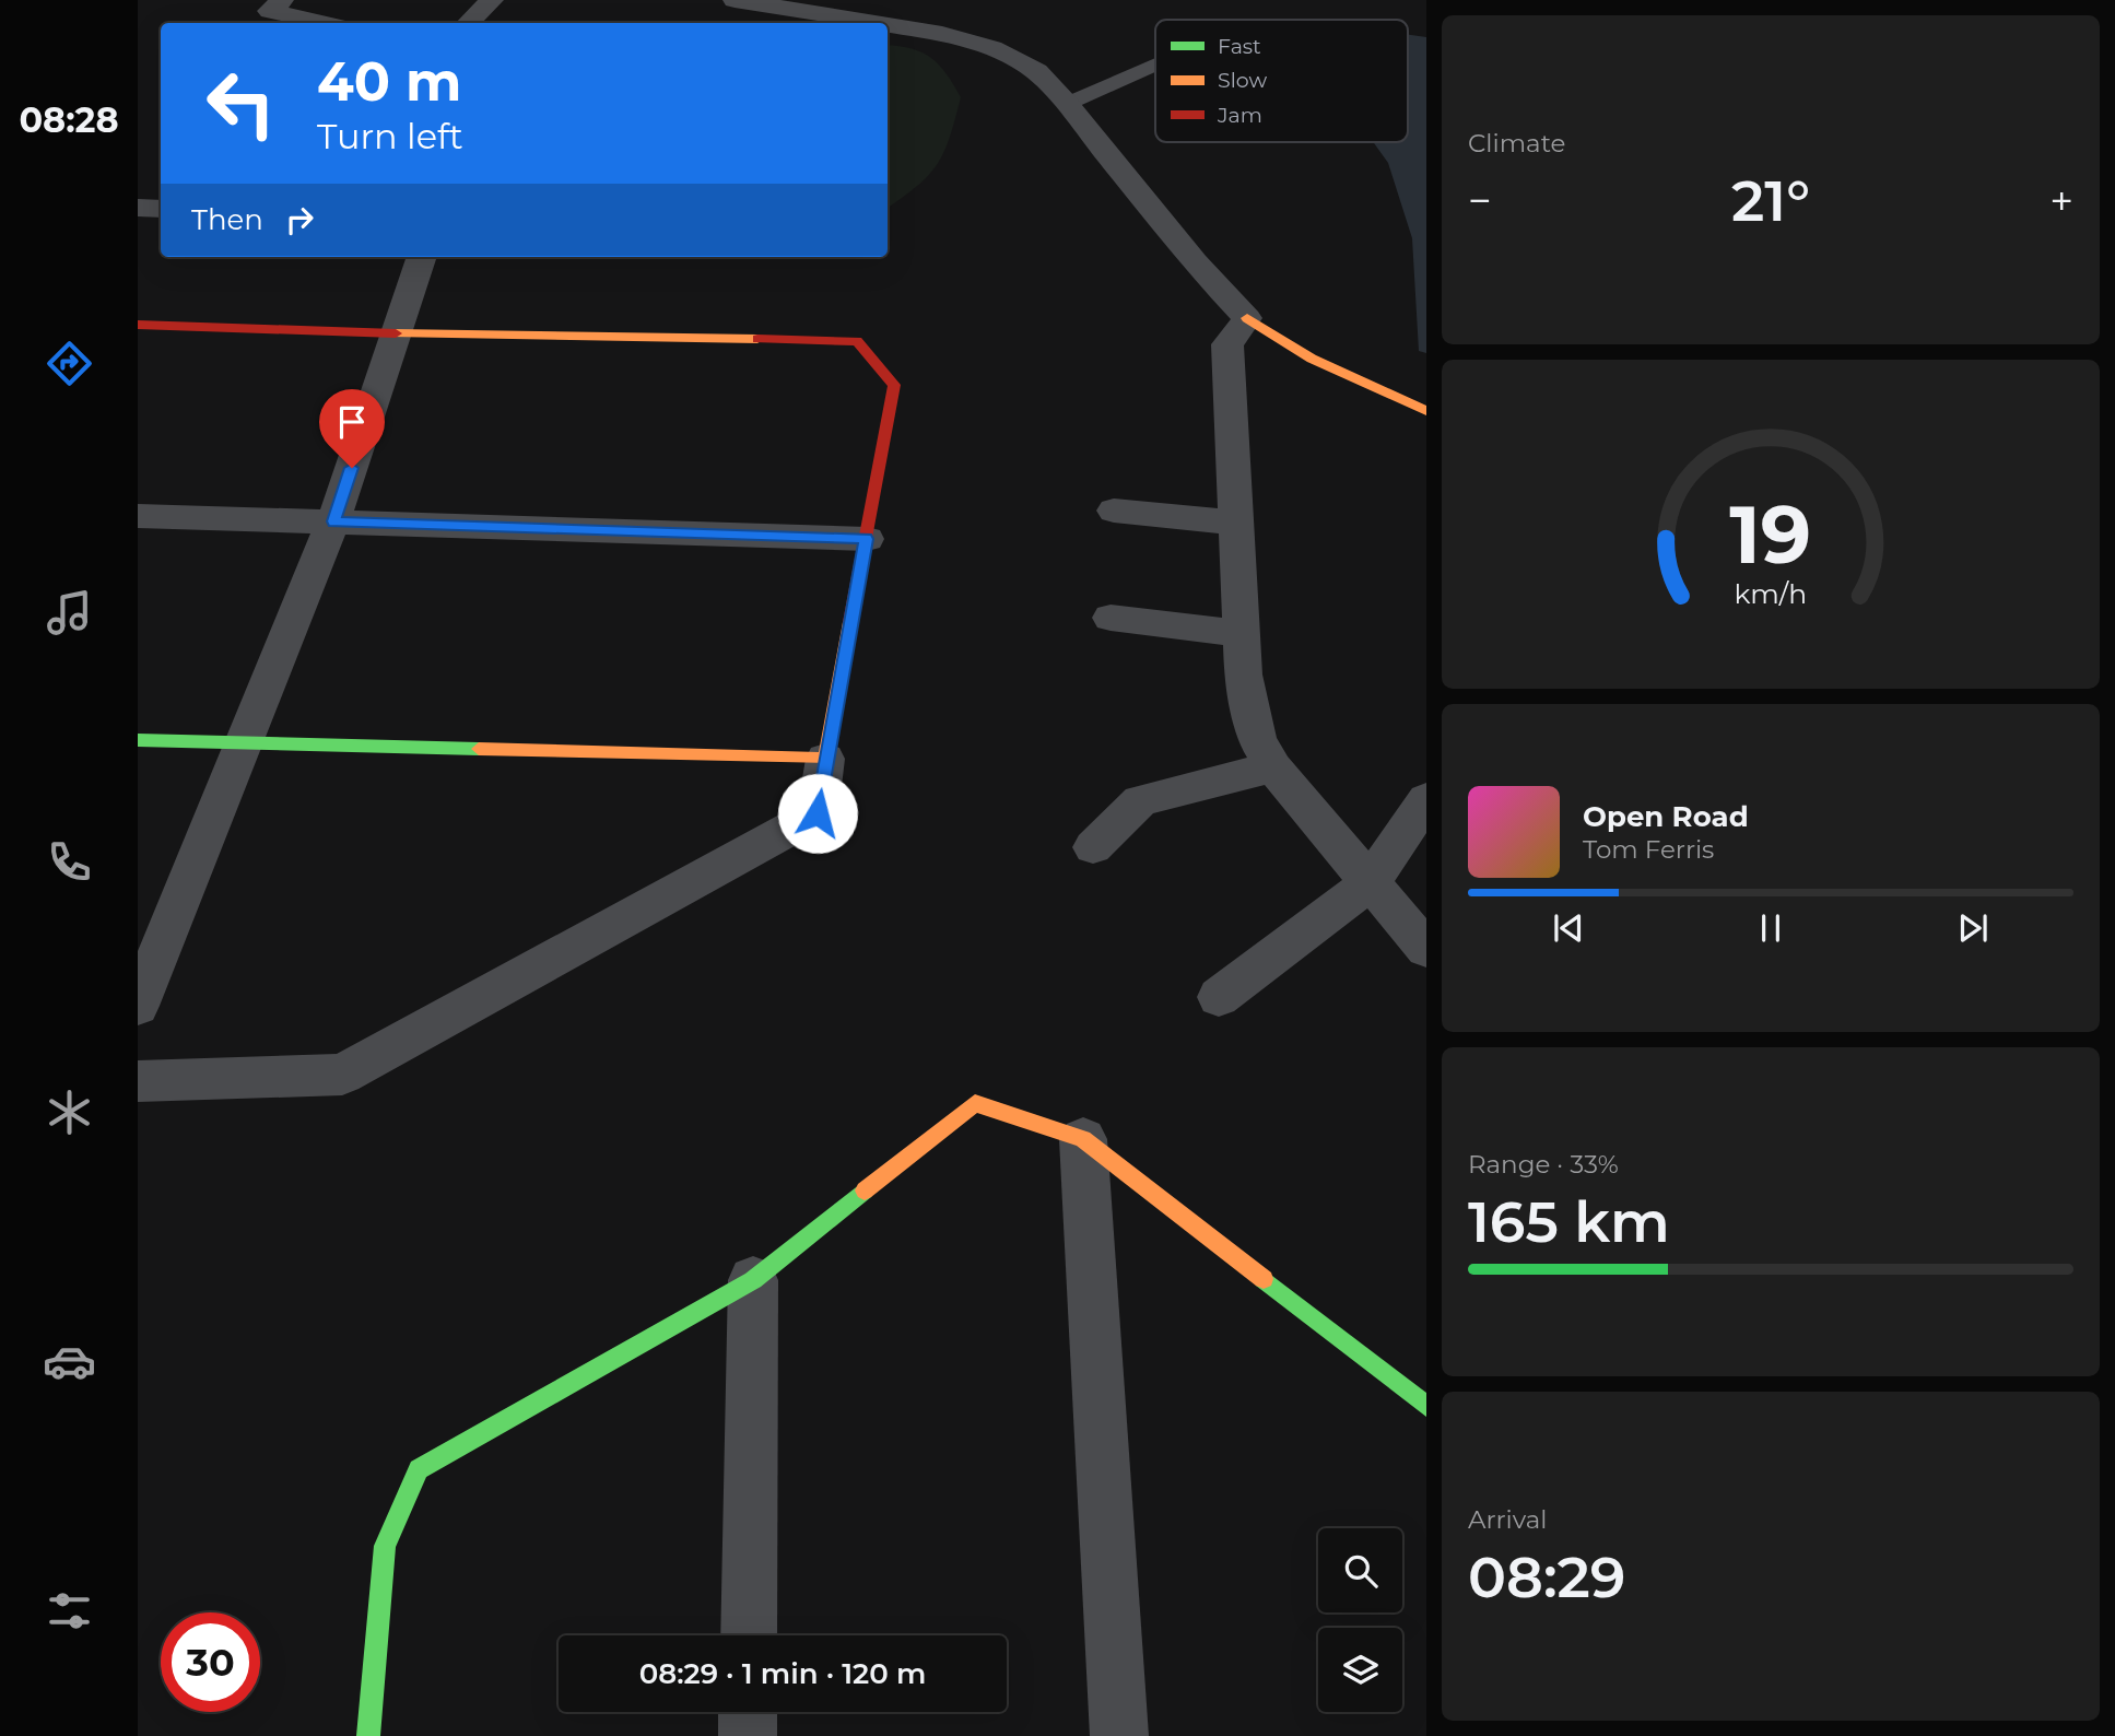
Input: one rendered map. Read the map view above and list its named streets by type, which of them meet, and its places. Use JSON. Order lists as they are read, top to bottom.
{
  "legend": ["Fast", "Slow", "Jam"],
  "page": {
    "tabs": "08:28",
    "tile": [
      "Climate",
      ["Range · 33%", "165 km"],
      ["Arrival", "08:29"]
    ],
    "turn": ["40 m", "Turn left"],
    "heat": ["−", "21°", "+"],
    "then": "Then",
    "song": ["Open Road", "Tom Ferris"],
    "limit": "30",
    "trip": "08:29 · 1 min · 120 m",
    "gauge": ["19", "km/h"]
  }
}
